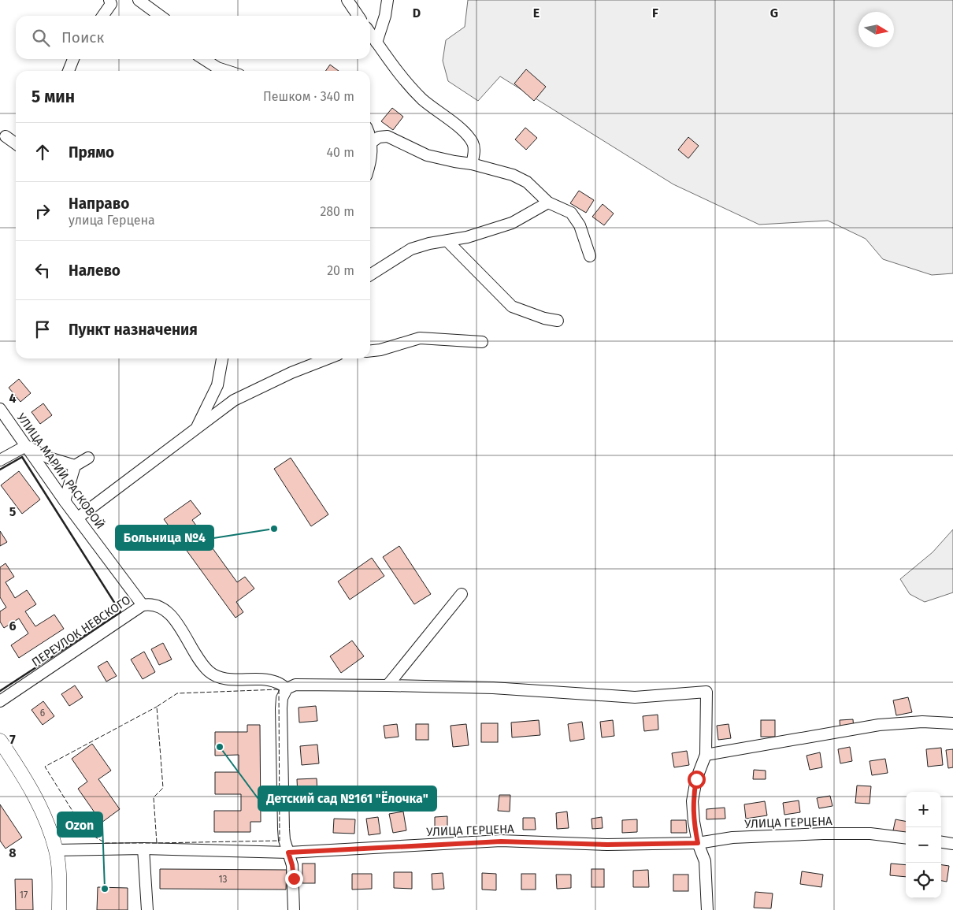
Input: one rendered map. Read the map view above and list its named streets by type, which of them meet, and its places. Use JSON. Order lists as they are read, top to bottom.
{
  "streets": {
    "street": ["УЛИЦА МАРИИ РАСКОВОЙ", "ПЕРЕУЛОК НЕВСКОГО", "УЛИЦА ГЕРЦЕНА"]
  },
  "crossings": [
    ["УЛИЦА МАРИИ РАСКОВОЙ", "ПЕРЕУЛОК НЕВСКОГО"]
  ],
  "places": ["Больница №4", "Детский сад №161 \"Ёлочка\"", "Ozon"],
  "house_numbers": ["6", "13", "17"],
  "north": "right",
  "page": {
    "search": "Поиск",
    "heading": ["5 мин", "Пешком · 340 m"],
    "list": [
      ["Прямо", "40 m"],
      ["Направо", "улица Герцена", "280 m"],
      ["Налево", "20 m"],
      "Пункт назначения"
    ],
    "map_buttons": ["+", "−"]
  },
  "grid": {
    "columns": [
      "D",
      "E",
      "F",
      "G"
    ],
    "rows": [
      "4",
      "5",
      "6",
      "7",
      "8"
    ]
  }
}
